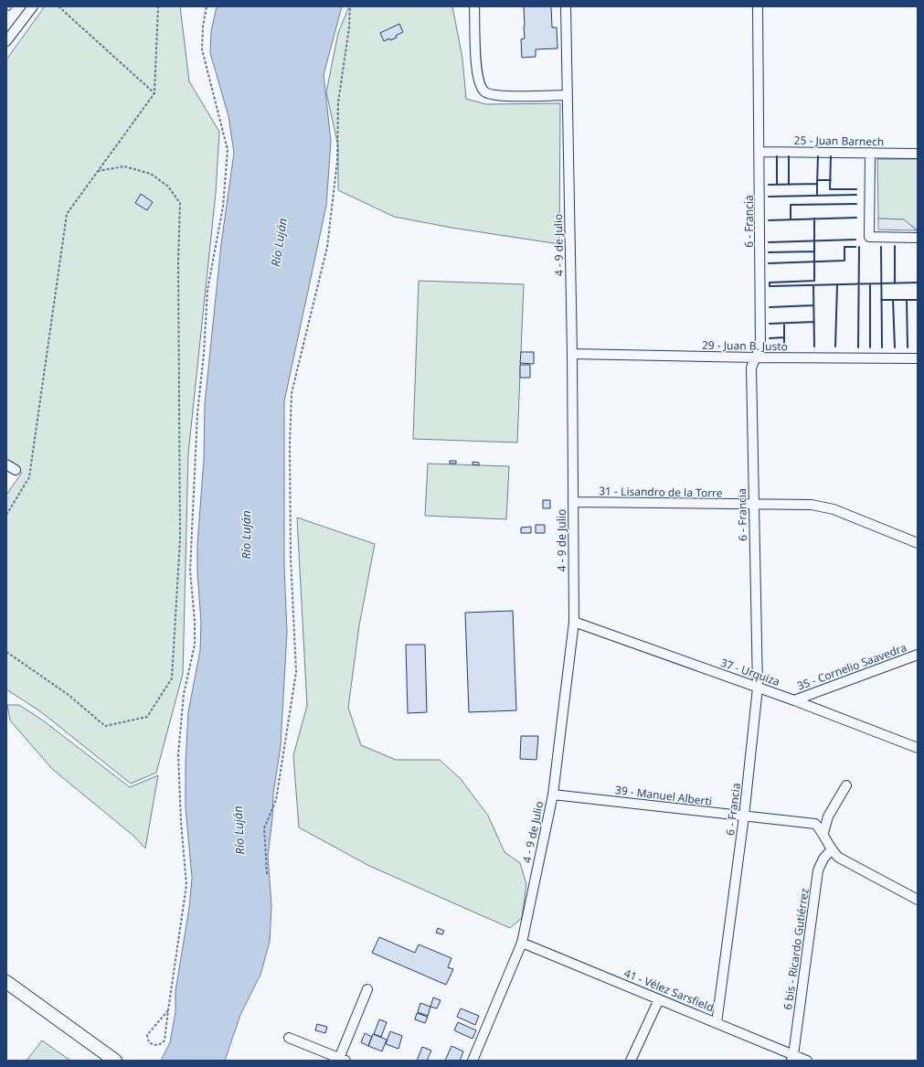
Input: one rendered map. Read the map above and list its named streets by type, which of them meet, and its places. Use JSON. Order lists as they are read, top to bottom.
{
  "streets": {
    "street": [
      "25 - Juan Barnech",
      "6 - Francia",
      "4 - 9 de Julio",
      "29 - Juan B. Justo",
      "31 - Lisandro de la Torre",
      "35 - Cornelio Saavedra",
      "37 - Urquiza",
      "39 - Manuel Alberti",
      "6 bis - Ricardo Gutiérrez",
      "41 - Vélez Sarsfield"
    ]
  },
  "crossings": [
    ["25 - Juan Barnech", "6 - Francia"],
    ["6 - Francia", "29 - Juan B. Justo"],
    ["6 - Francia", "31 - Lisandro de la Torre"],
    ["6 - Francia", "37 - Urquiza"],
    ["6 - Francia", "39 - Manuel Alberti"],
    ["6 - Francia", "41 - Vélez Sarsfield"],
    ["4 - 9 de Julio", "29 - Juan B. Justo"],
    ["4 - 9 de Julio", "31 - Lisandro de la Torre"],
    ["4 - 9 de Julio", "37 - Urquiza"],
    ["4 - 9 de Julio", "39 - Manuel Alberti"],
    ["4 - 9 de Julio", "41 - Vélez Sarsfield"],
    ["35 - Cornelio Saavedra", "37 - Urquiza"],
    ["6 bis - Ricardo Gutiérrez", "41 - Vélez Sarsfield"]
  ],
  "water": ["Río Luján"]
}
